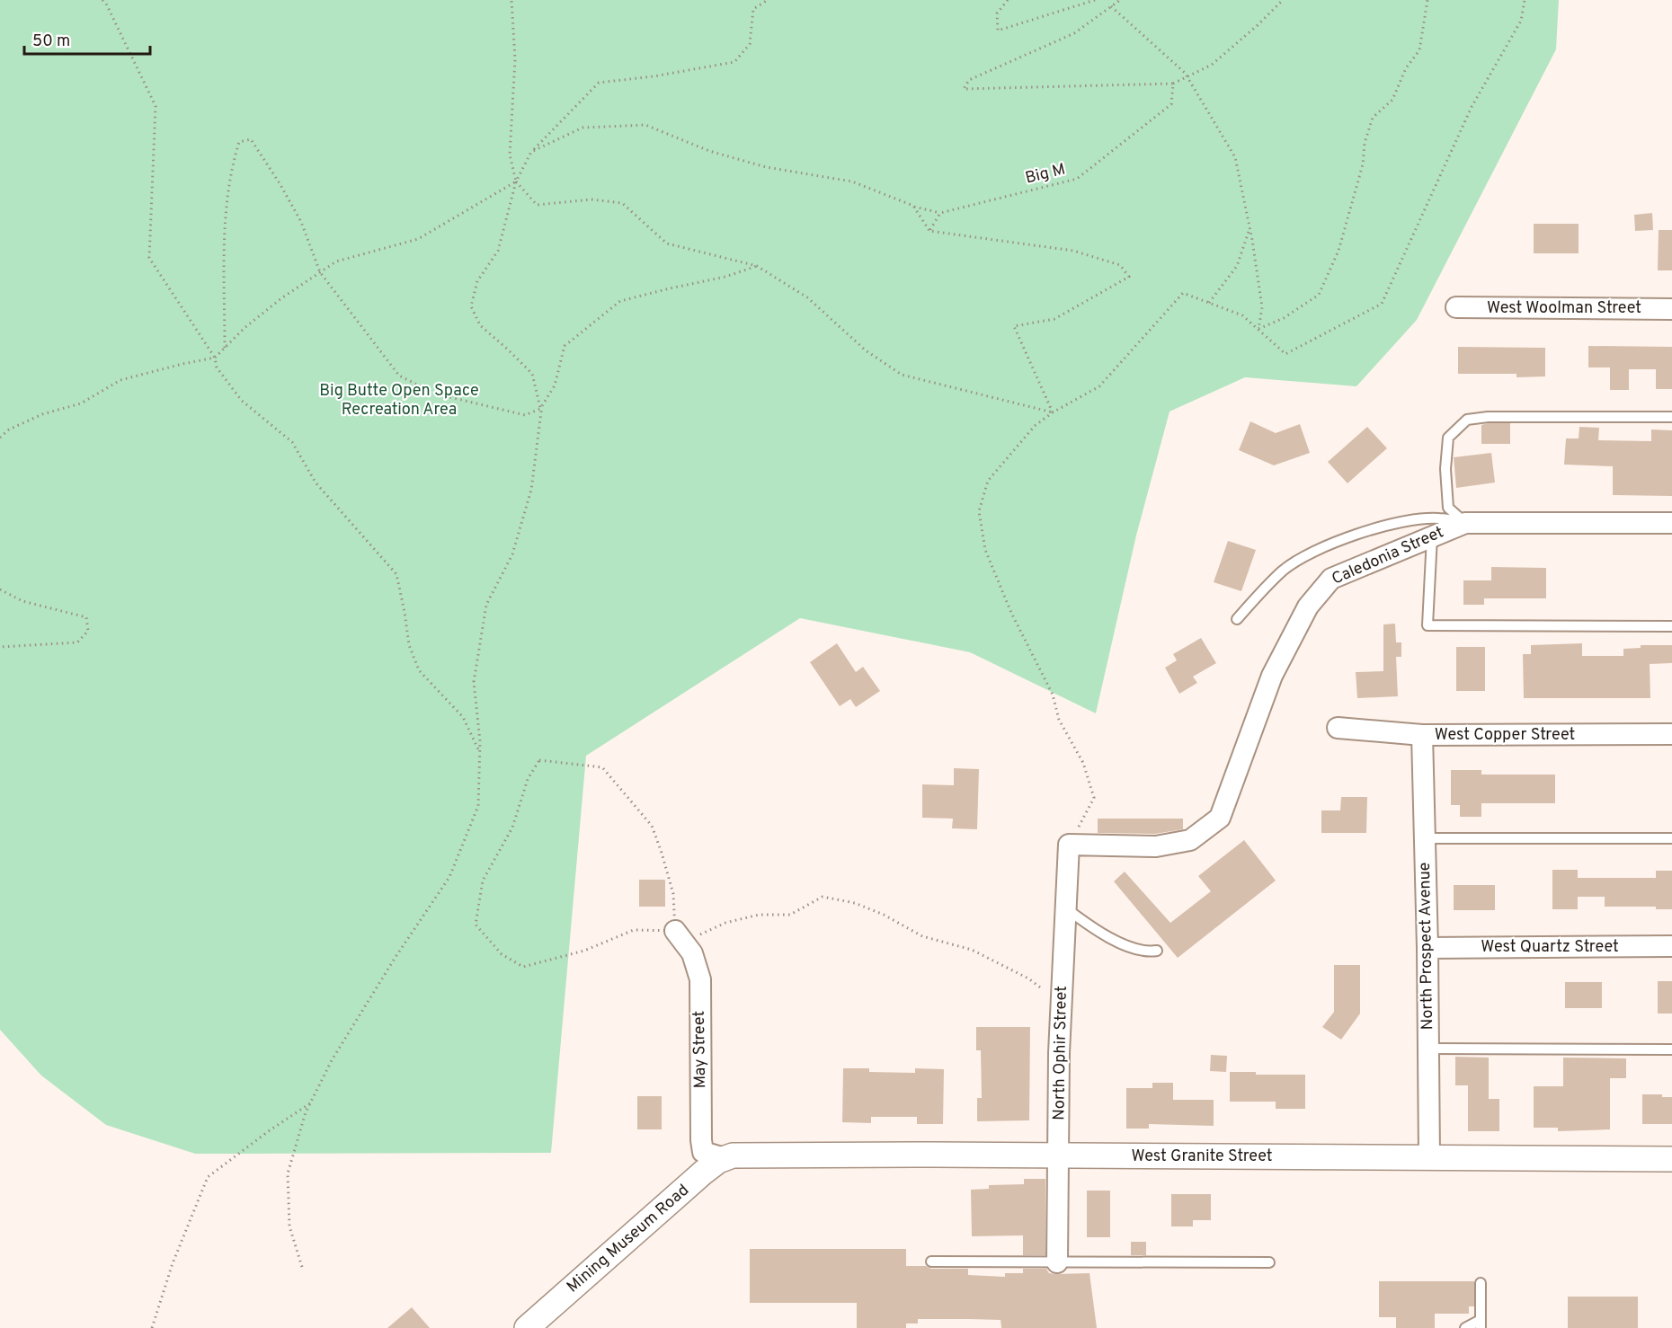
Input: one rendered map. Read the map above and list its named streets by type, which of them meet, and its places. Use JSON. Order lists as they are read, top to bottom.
{
  "streets": {
    "street": [
      "West Woolman Street",
      "Caledonia Street",
      "West Copper Street",
      "North Prospect Avenue",
      "West Quartz Street",
      "May Street",
      "North Ophir Street",
      "West Granite Street",
      "Mining Museum Road"
    ],
    "path": ["Big M"]
  },
  "crossings": [
    ["Caledonia Street", "North Ophir Street"],
    ["West Copper Street", "North Prospect Avenue"],
    ["North Prospect Avenue", "West Quartz Street"],
    ["North Prospect Avenue", "West Granite Street"],
    ["May Street", "West Granite Street"],
    ["May Street", "Mining Museum Road"],
    ["North Ophir Street", "West Granite Street"],
    ["West Granite Street", "Mining Museum Road"]
  ],
  "parks": ["Big Butte Open Space Recreation Area"],
  "scale_bar": "50 m"
}
